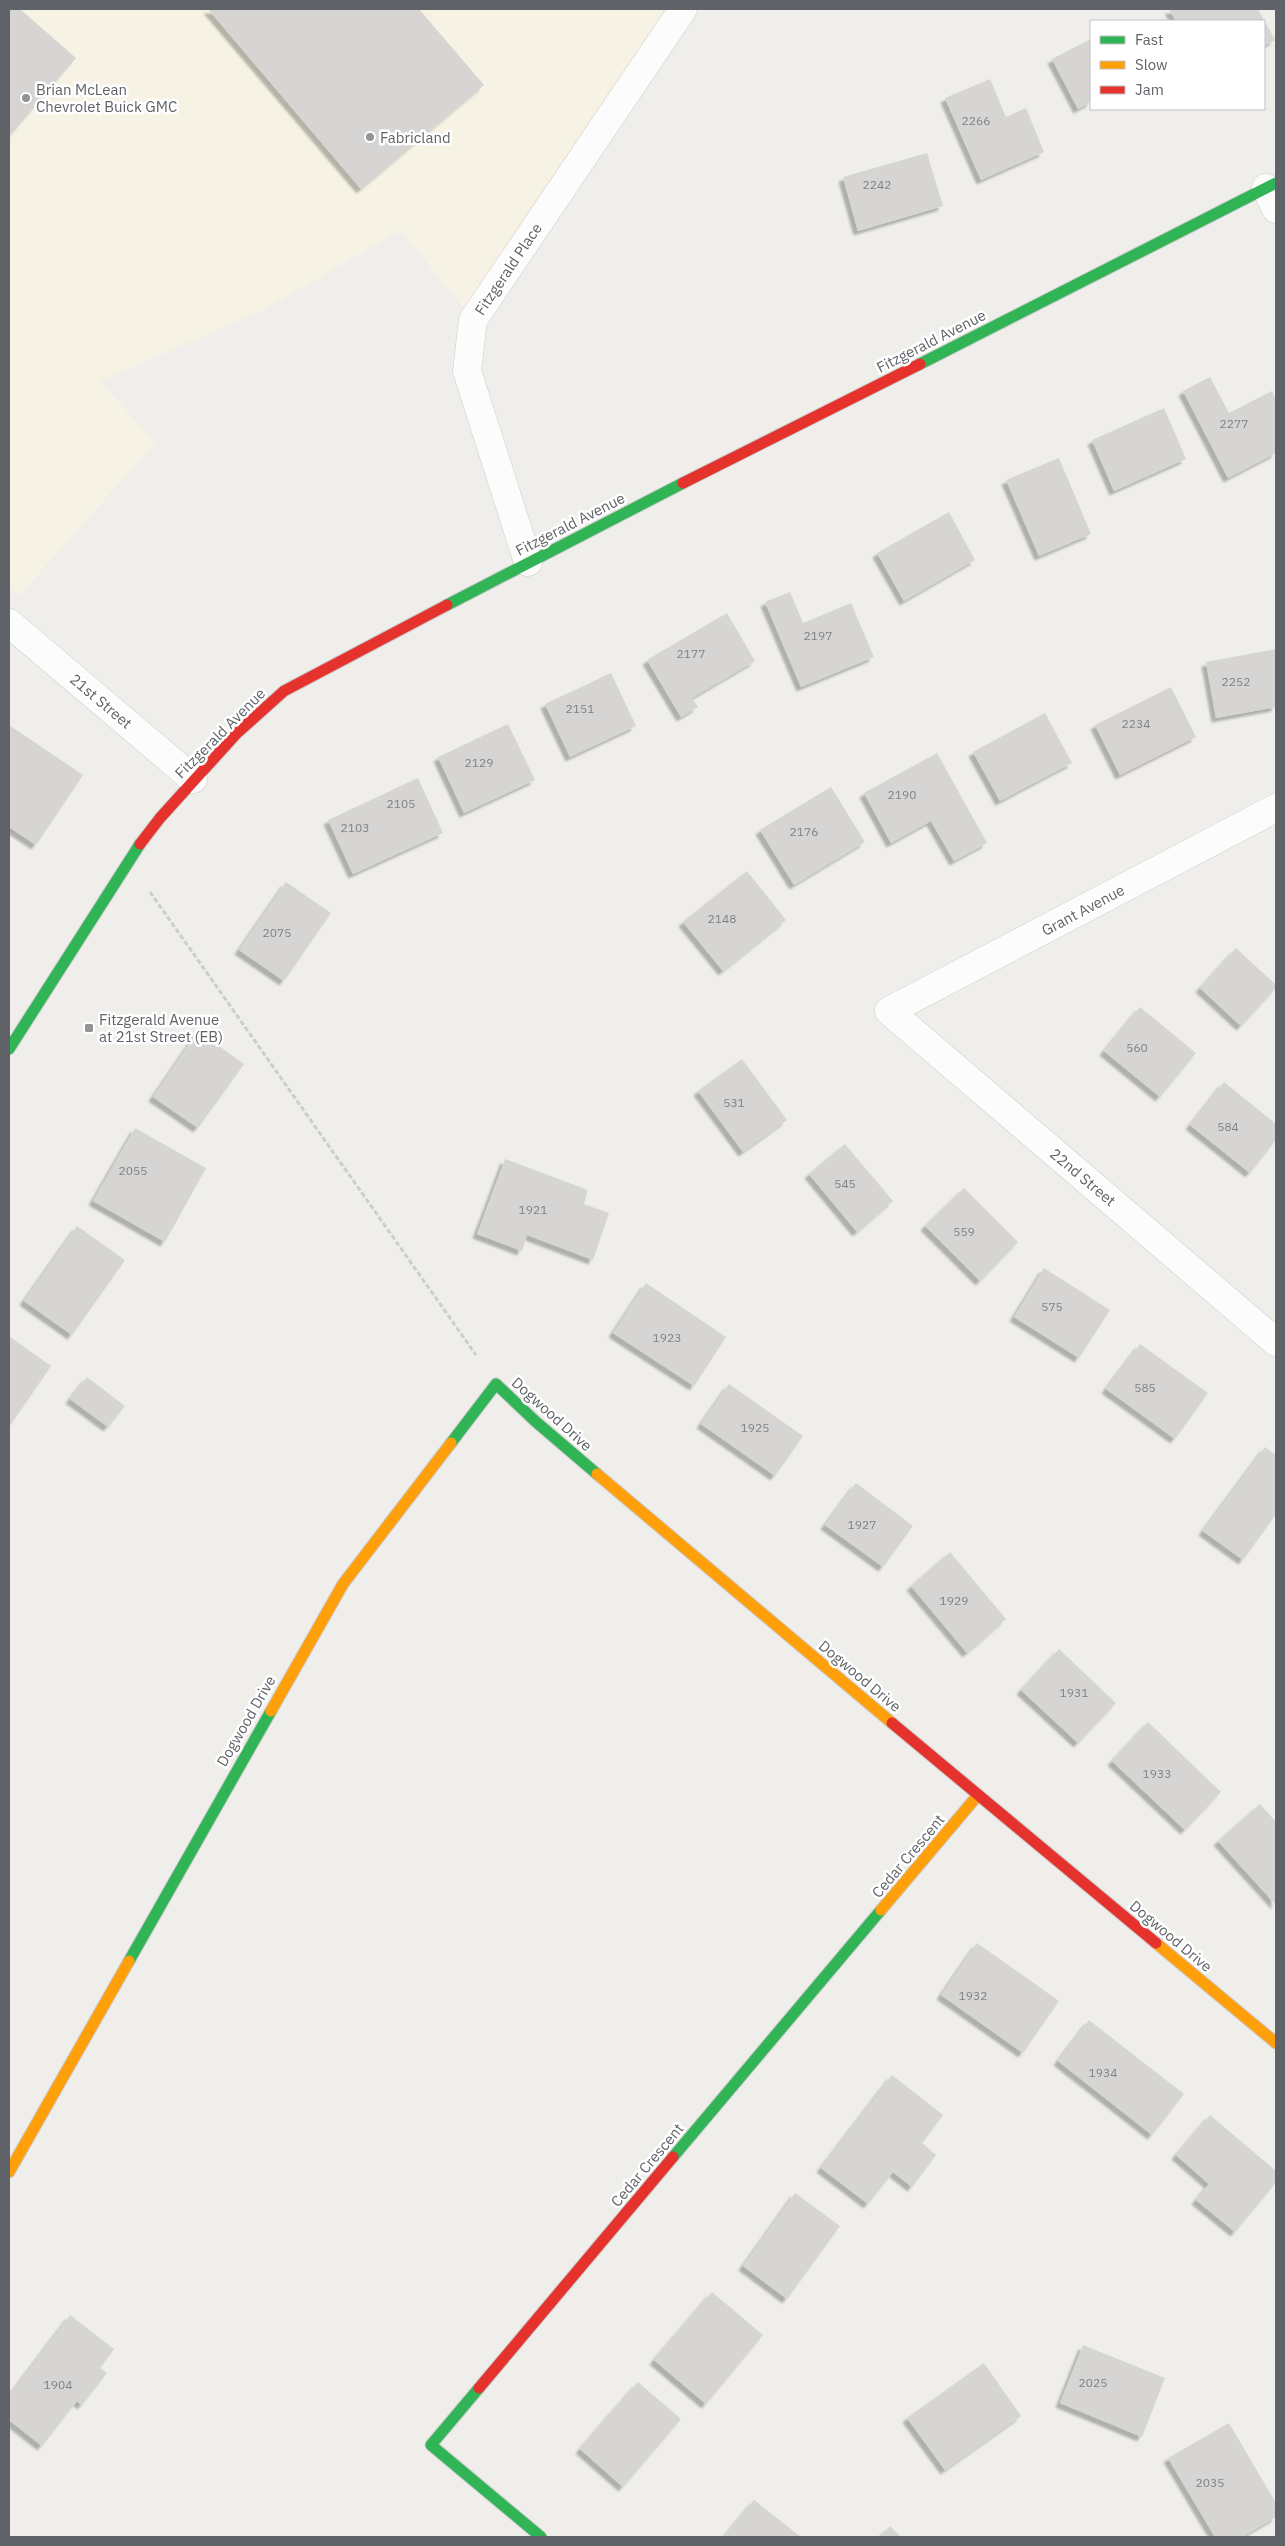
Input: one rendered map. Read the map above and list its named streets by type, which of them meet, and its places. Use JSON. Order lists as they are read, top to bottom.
{
  "streets": {
    "street": [
      "Fitzgerald Place",
      "Fitzgerald Avenue",
      "21st Street",
      "Grant Avenue",
      "22nd Street",
      "Dogwood Drive",
      "Cedar Crescent"
    ]
  },
  "crossings": [
    ["Fitzgerald Place", "Fitzgerald Avenue"],
    ["Fitzgerald Avenue", "21st Street"],
    ["Grant Avenue", "22nd Street"],
    ["Dogwood Drive", "Cedar Crescent"]
  ],
  "places": {
    "other": ["Brian McLean Chevrolet Buick GMC", "Fabricland"],
    "transit": ["Fitzgerald Avenue at 21st Street (EB)"]
  },
  "house_numbers": [
    "2266",
    "2242",
    "2277",
    "2197",
    "2177",
    "2252",
    "2151",
    "2234",
    "2129",
    "2190",
    "2105",
    "2103",
    "2176",
    "2148",
    "2075",
    "560",
    "531",
    "584",
    "2055",
    "545",
    "1921",
    "559",
    "575",
    "1923",
    "585",
    "1925",
    "1927",
    "1929",
    "1931",
    "1933",
    "1932",
    "1934",
    "2025",
    "1904",
    "2035"
  ],
  "legend": ["Fast", "Slow", "Jam"]
}
